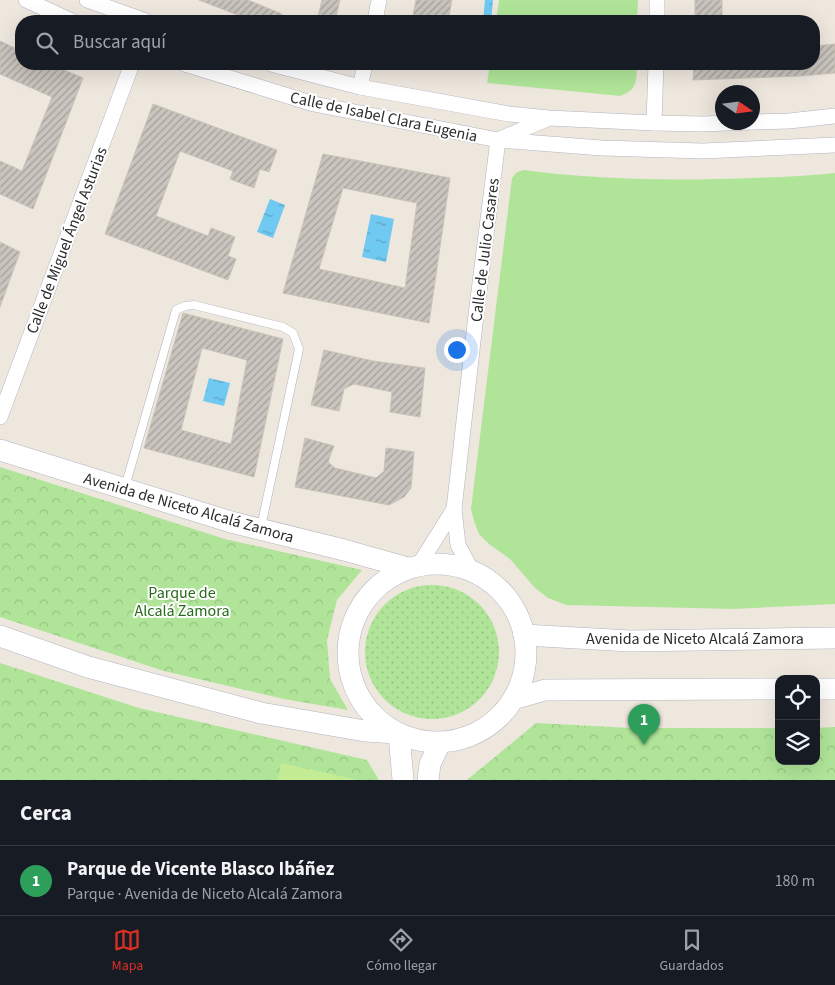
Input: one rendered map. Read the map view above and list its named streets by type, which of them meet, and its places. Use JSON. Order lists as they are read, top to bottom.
{
  "streets": {
    "street": [
      "Calle de Isabel Clara Eugenia",
      "Calle de Miguel Ángel Asturias",
      "Calle de Julio Casares",
      "Avenida de Niceto Alcalá Zamora"
    ]
  },
  "crossings": [
    ["Calle de Isabel Clara Eugenia", "Calle de Julio Casares"],
    ["Calle de Julio Casares", "Avenida de Niceto Alcalá Zamora"]
  ],
  "parks": ["Parque de Alcalá Zamora"],
  "north": "right",
  "page": {
    "search": "Buscar aquí",
    "pins": "1",
    "heading": "Cerca",
    "list": [
      {
        "mark": "1",
        "name": "Parque de Vicente Blasco Ibáñez",
        "note": "Parque · Avenida de Niceto Alcalá Zamora",
        "value": "180 m"
      }
    ],
    "nav": ["Mapa", "Cómo llegar", "Guardados"]
  }
}
